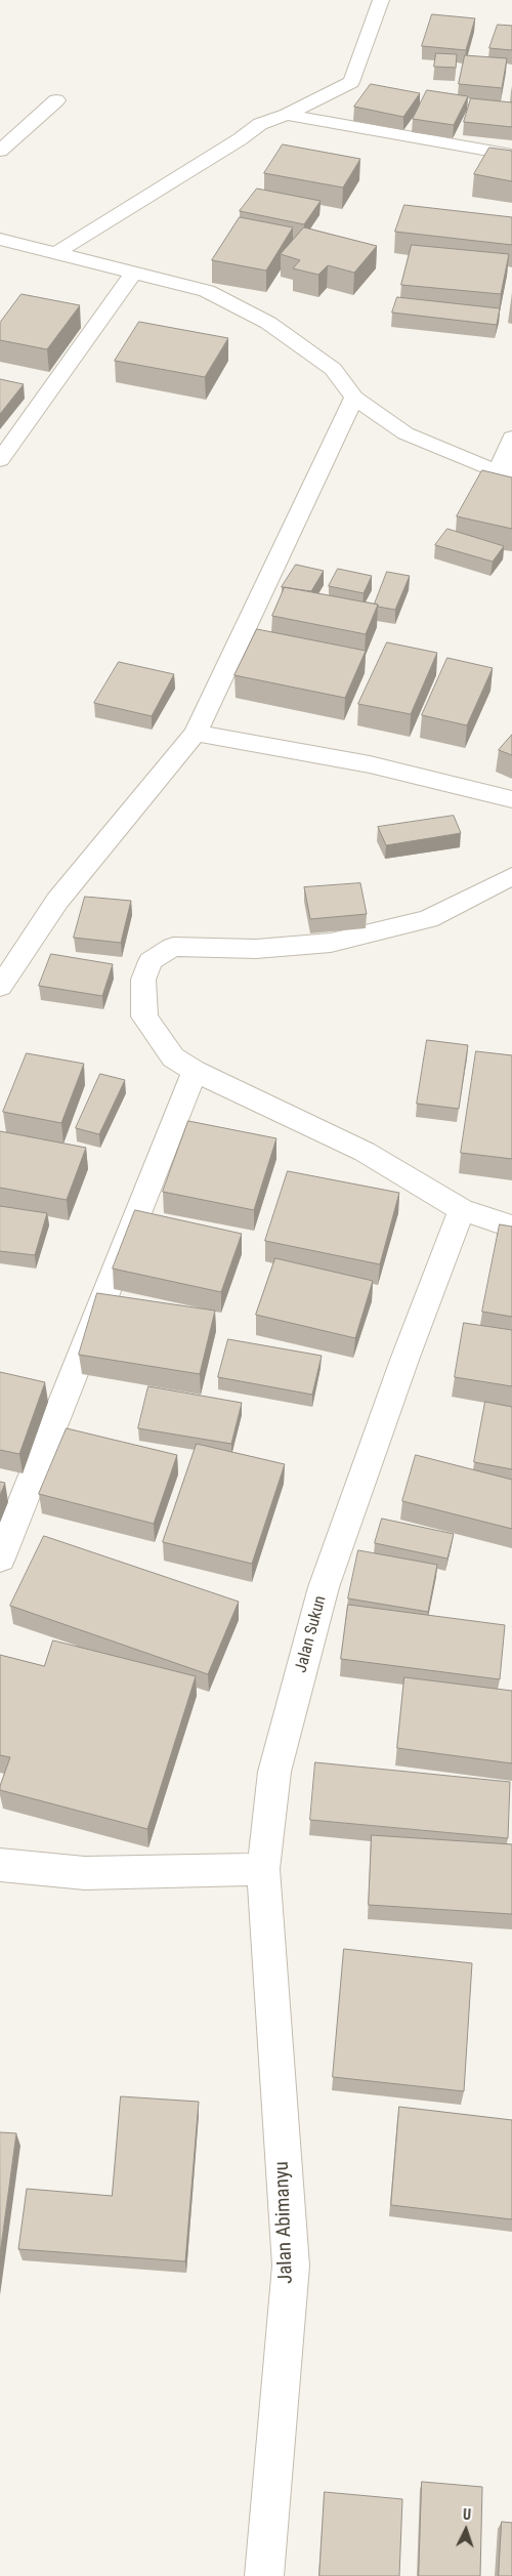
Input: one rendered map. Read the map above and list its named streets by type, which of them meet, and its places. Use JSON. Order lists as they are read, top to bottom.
{
  "streets": {
    "street": ["Jalan Sukun", "Jalan Abimanyu"]
  },
  "crossings": [
    ["Jalan Sukun", "Jalan Abimanyu"]
  ],
  "north": "top"
}
